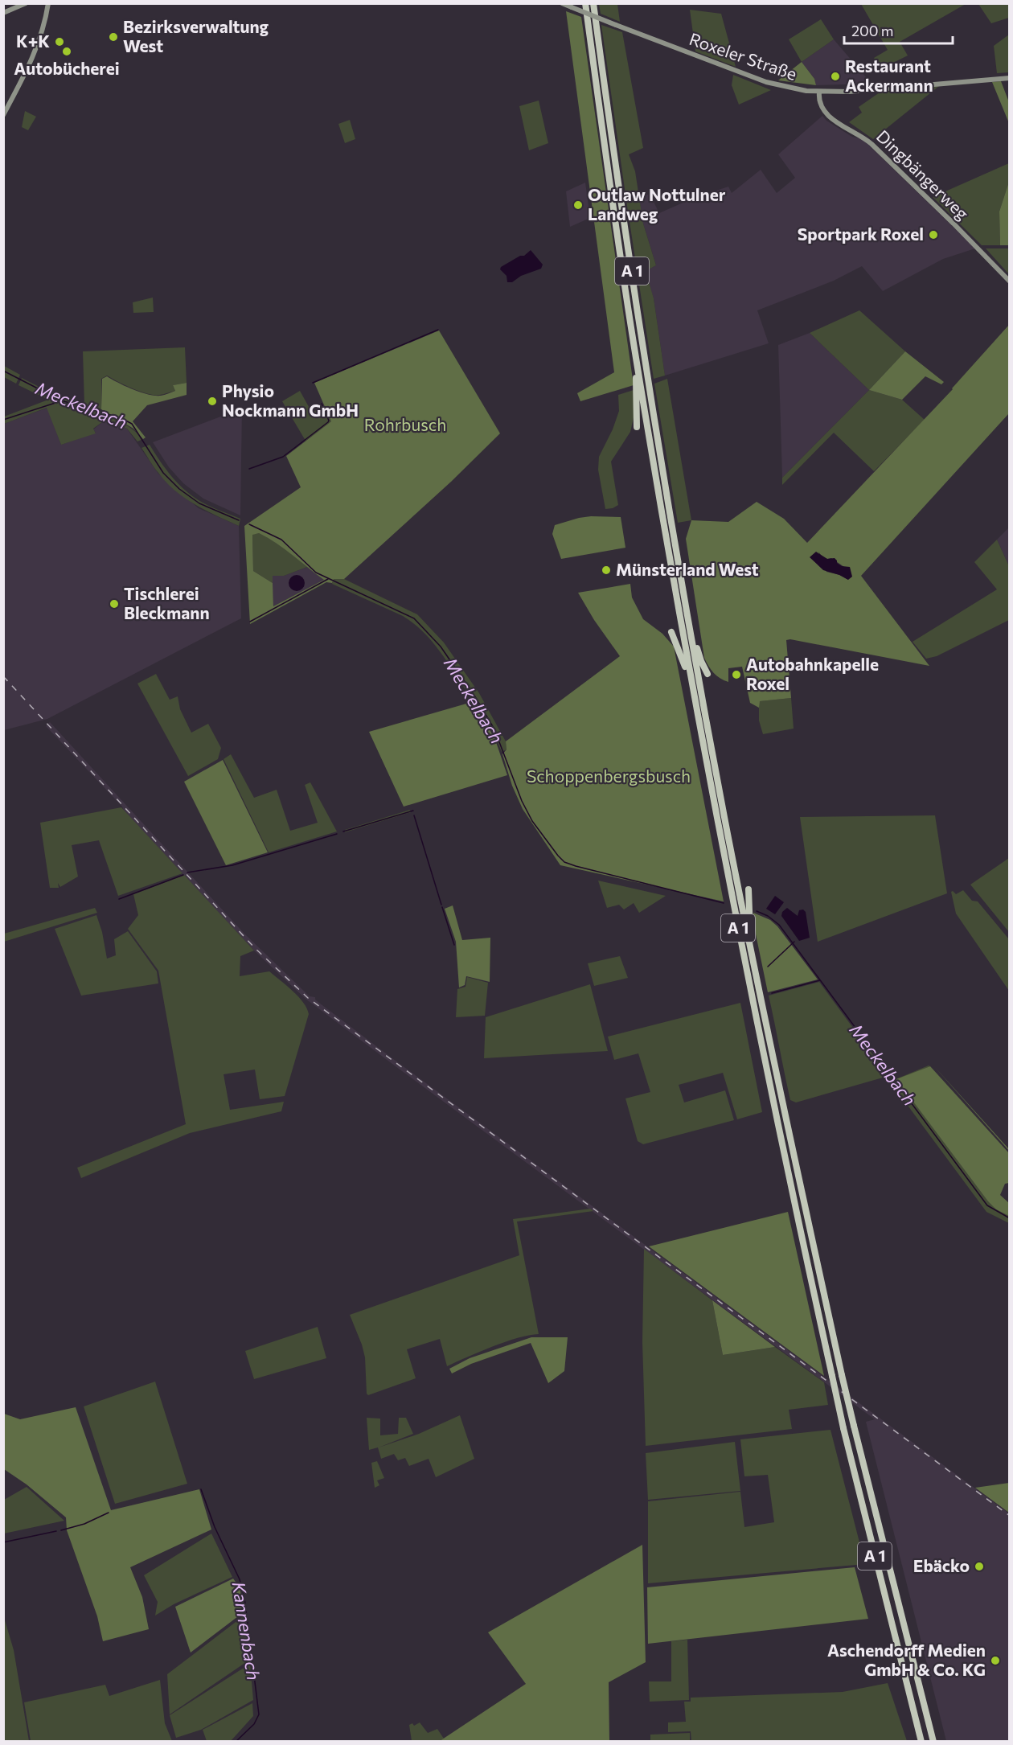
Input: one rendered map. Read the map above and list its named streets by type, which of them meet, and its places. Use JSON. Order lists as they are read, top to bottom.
{
  "streets": {
    "highway": ["A 1"],
    "main road": ["Roxeler Straße", "Dingbängerweg"]
  },
  "crossings": [
    ["Roxeler Straße", "Dingbängerweg"]
  ],
  "water": ["Meckelbach", "Kannenbach"],
  "parks": ["Rohrbusch", "Schoppenbergsbusch"],
  "places": [
    "Bezirksverwaltung West",
    "K+K",
    "Autobücherei",
    "Restaurant Ackermann",
    "Outlaw Nottulner Landweg",
    "Sportpark Roxel",
    "Physio Nockmann GmbH",
    "Münsterland West",
    "Tischlerei Bleckmann",
    "Autobahnkapelle Roxel",
    "Ebäcko",
    "Aschendorff Medien GmbH & Co. KG"
  ],
  "scale_bar": "200 m"
}
